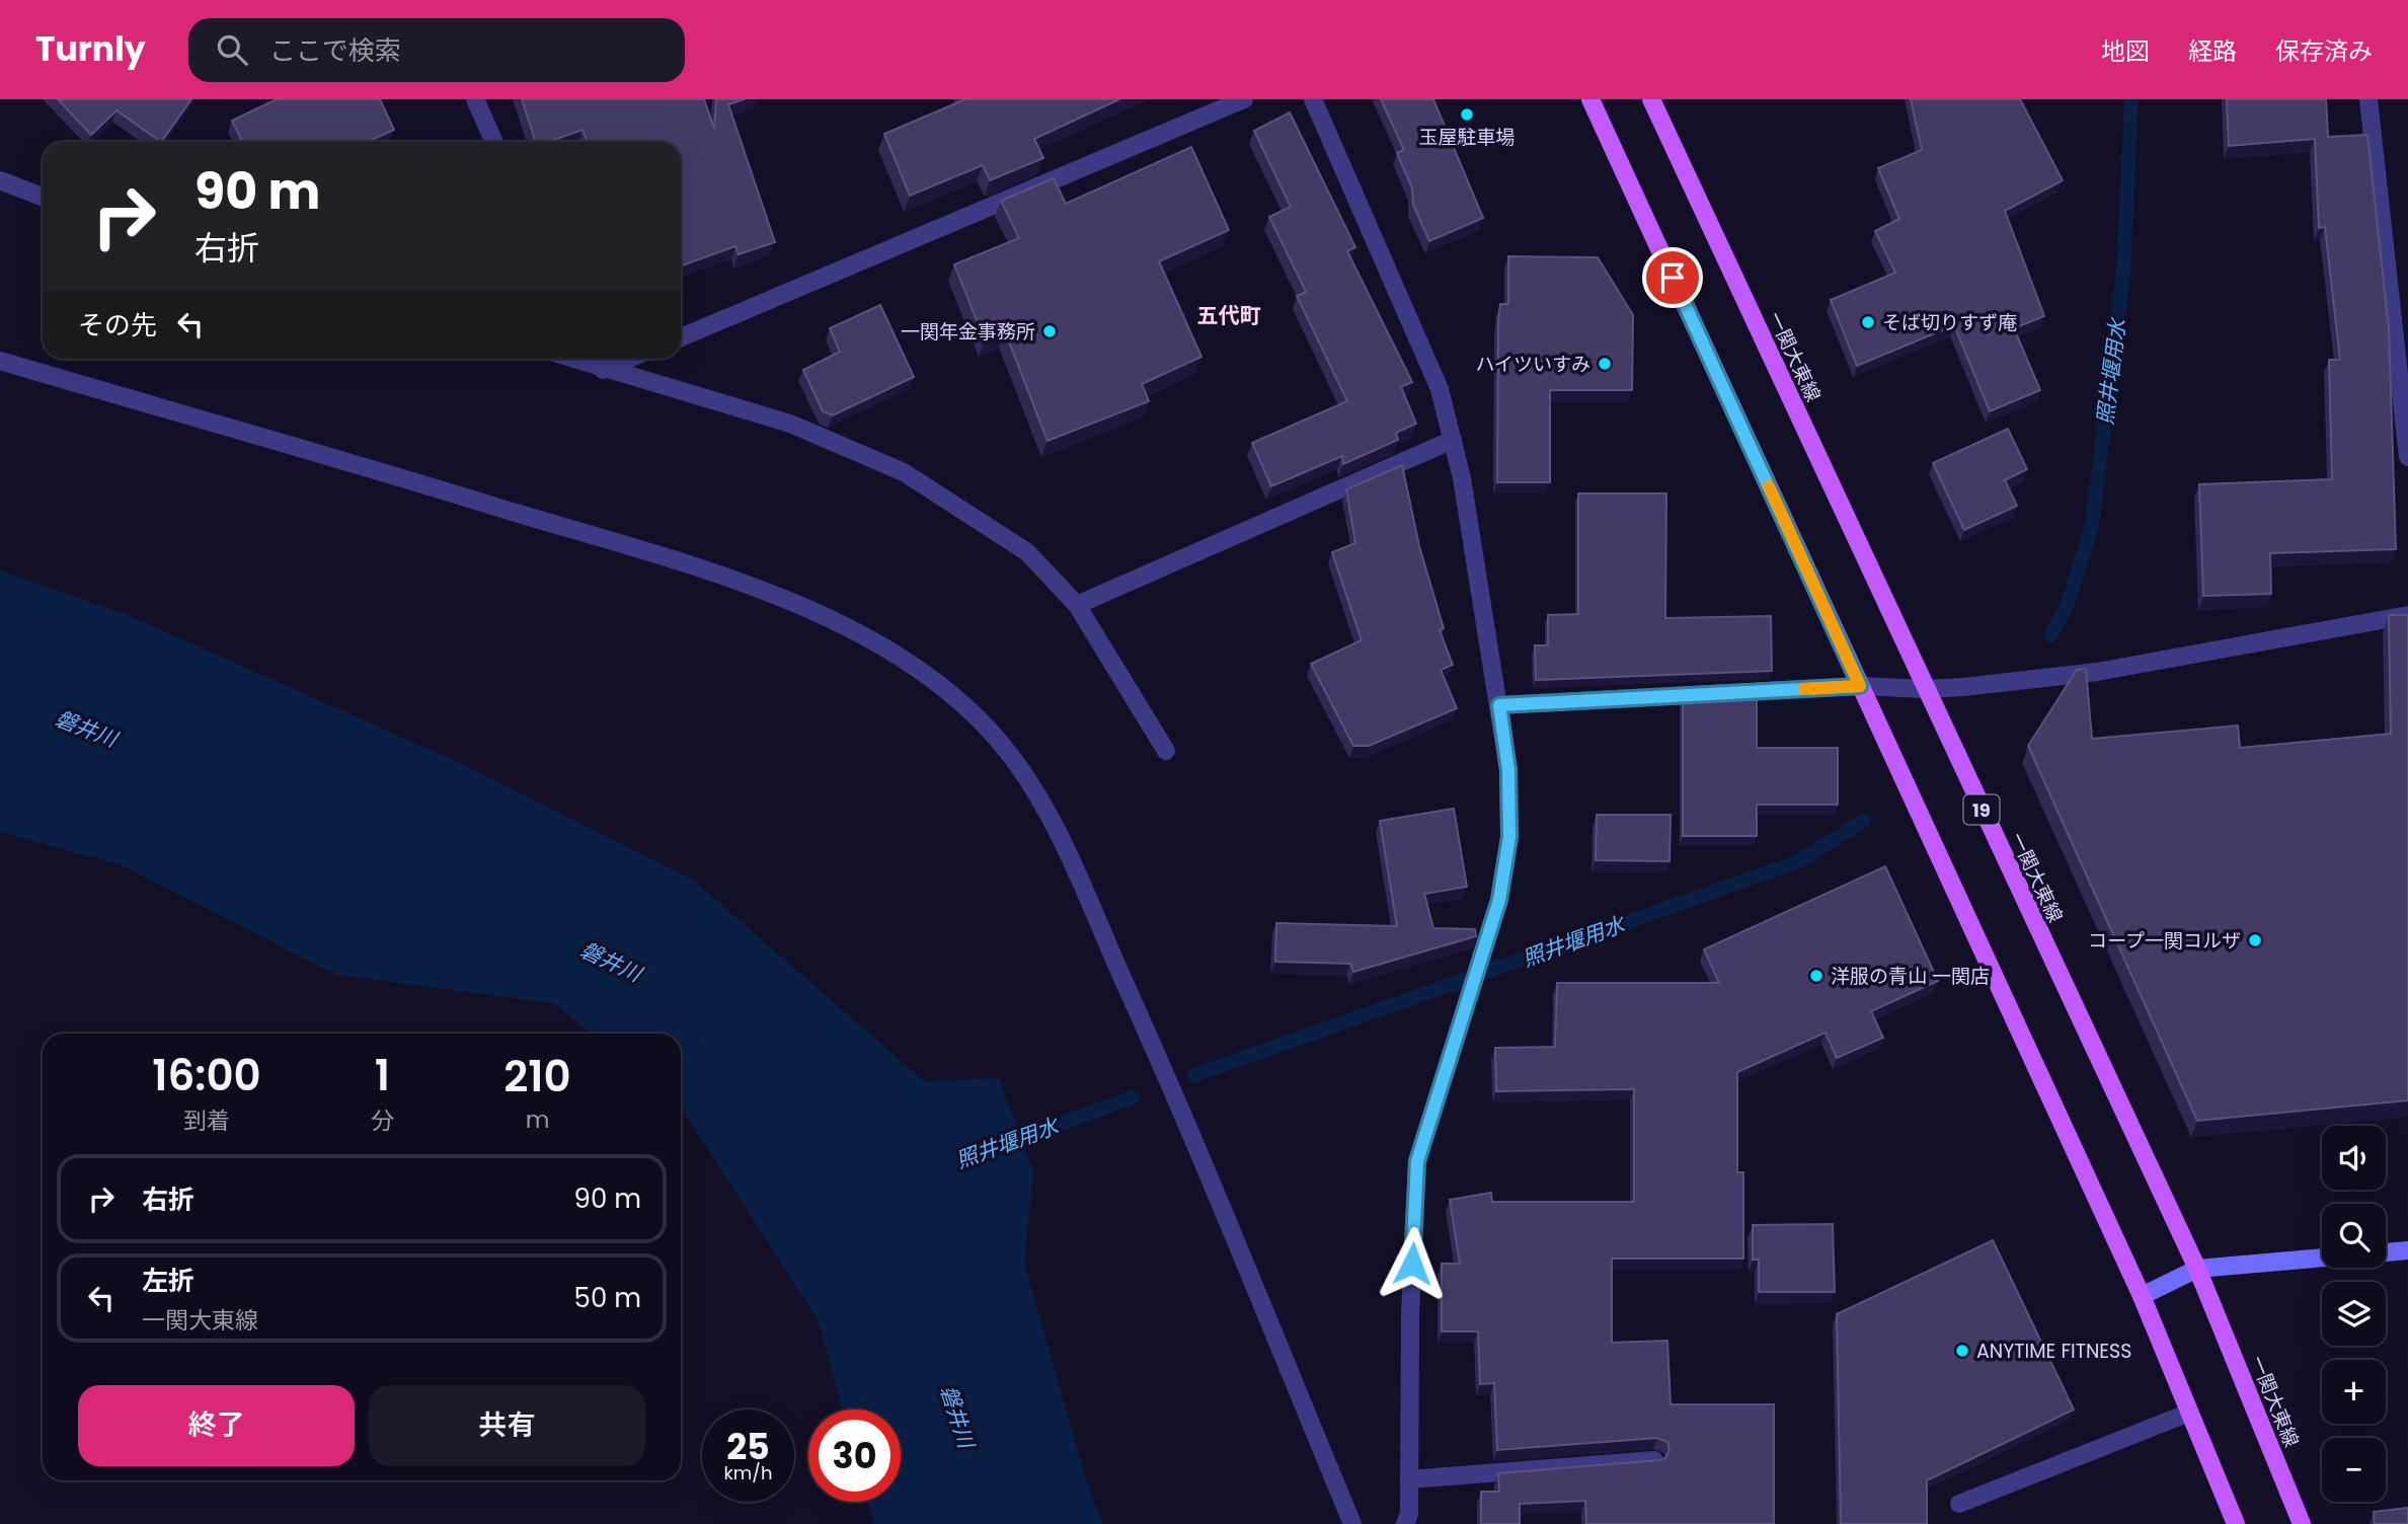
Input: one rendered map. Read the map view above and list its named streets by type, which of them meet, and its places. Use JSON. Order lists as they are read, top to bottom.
{
  "streets": {
    "main road": ["一関大東線", "19"]
  },
  "districts": ["五代町"],
  "water": ["照井堰用水", "磐井川"],
  "places": [
    "玉屋駐車場",
    "そば切りすず庵",
    "一関年金事務所",
    "ハイツいすみ",
    "コープ一関コルザ",
    "洋服の青山 一関店",
    "ANYTIME FITNESS"
  ],
  "page": {
    "header": "Turnly",
    "search": "ここで検索",
    "nav": ["地図", "経路", "保存済み"],
    "turn": ["90 m", "右折"],
    "then": "その先",
    "eta": [
      "16:00",
      "到着",
      "1",
      "分",
      "210",
      "m"
    ],
    "map_buttons": ["+", "−"],
    "list": [
      {
        "name": "右折",
        "value": "90 m"
      },
      {
        "name": "左折",
        "note": "一関大東線",
        "value": "50 m"
      }
    ],
    "buttons": ["終了", "共有"],
    "speed": "25 km/h",
    "limit": "30"
  }
}
